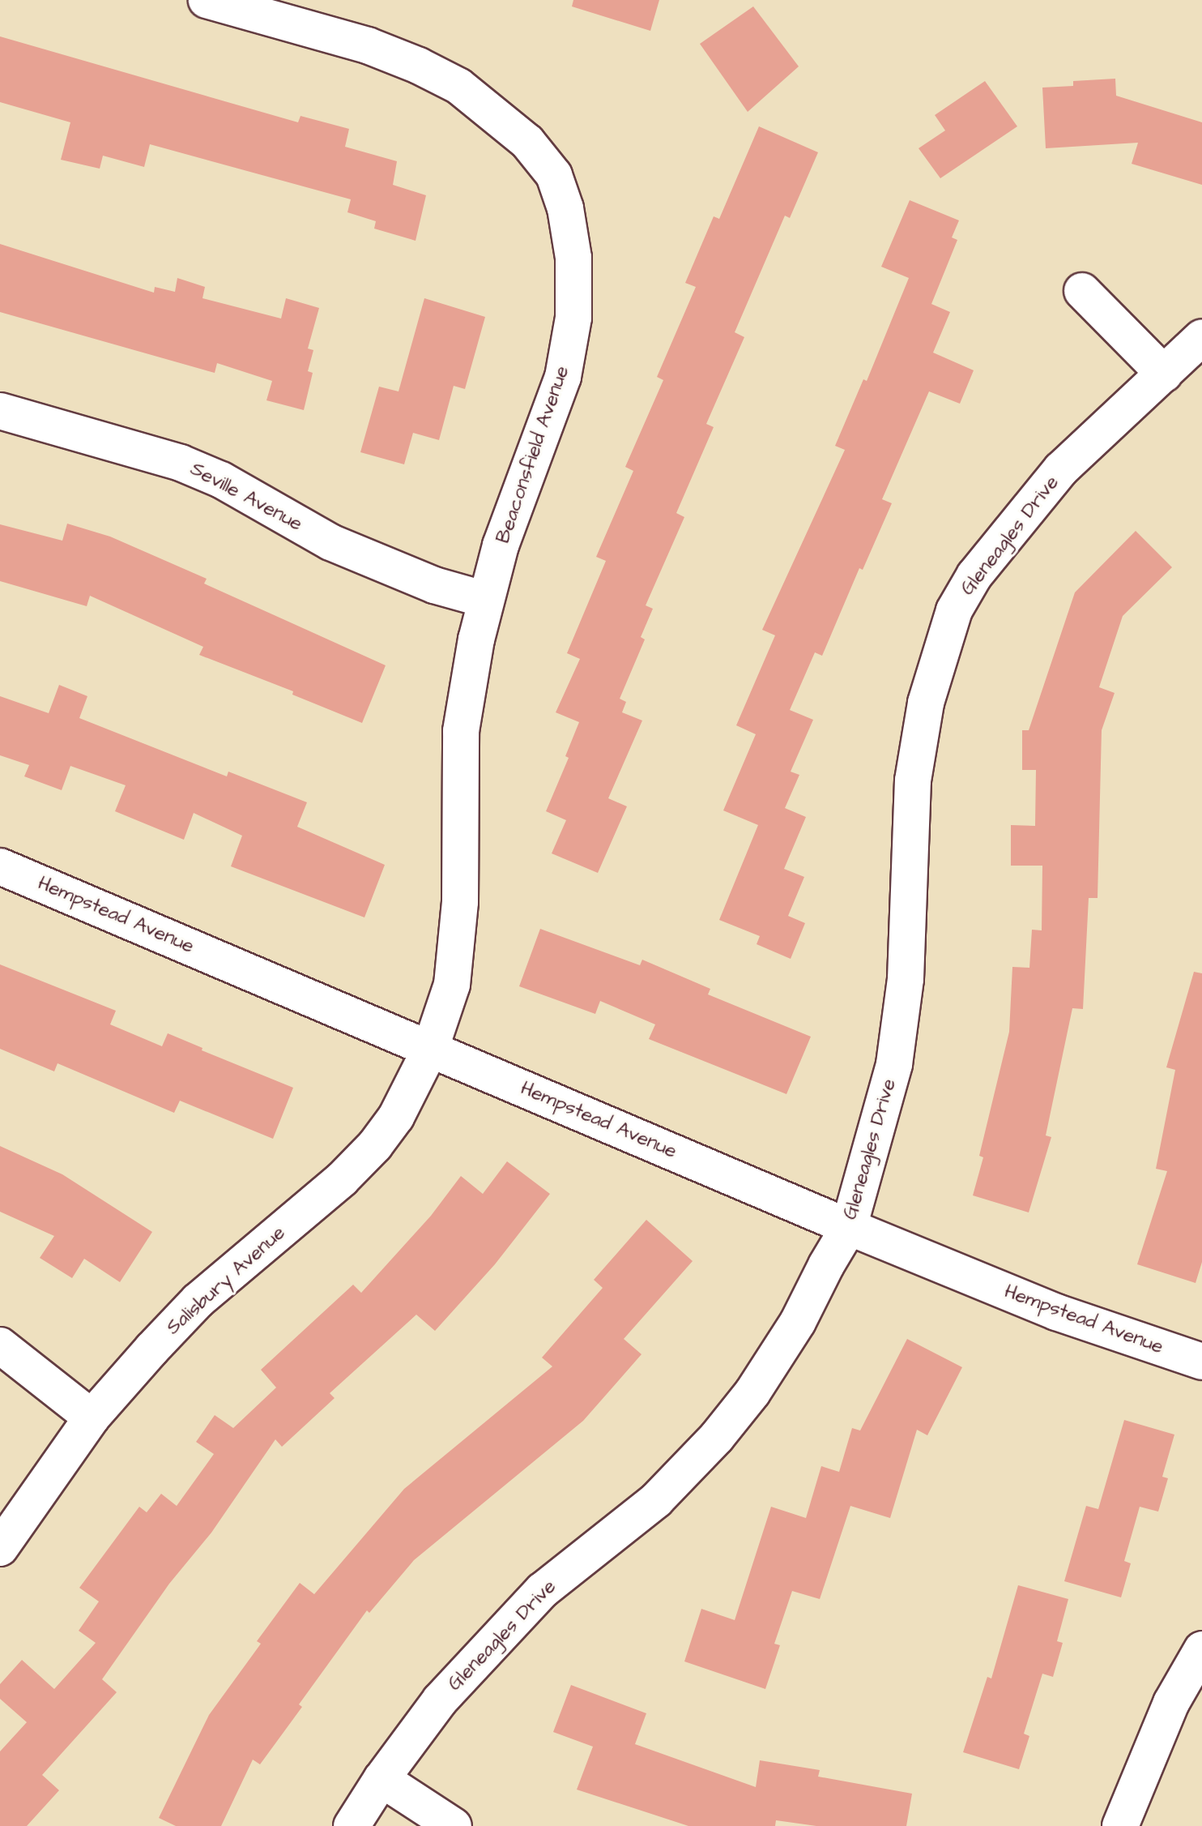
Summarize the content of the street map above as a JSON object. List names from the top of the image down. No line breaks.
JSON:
{"streets":{"street":["Beaconsfield Avenue","Seville Avenue","Gleneagles Drive","Hempstead Avenue","Salisbury Avenue"]},"crossings":[["Beaconsfield Avenue","Seville Avenue"],["Beaconsfield Avenue","Hempstead Avenue"],["Beaconsfield Avenue","Salisbury Avenue"],["Gleneagles Drive","Hempstead Avenue"],["Hempstead Avenue","Salisbury Avenue"]]}
